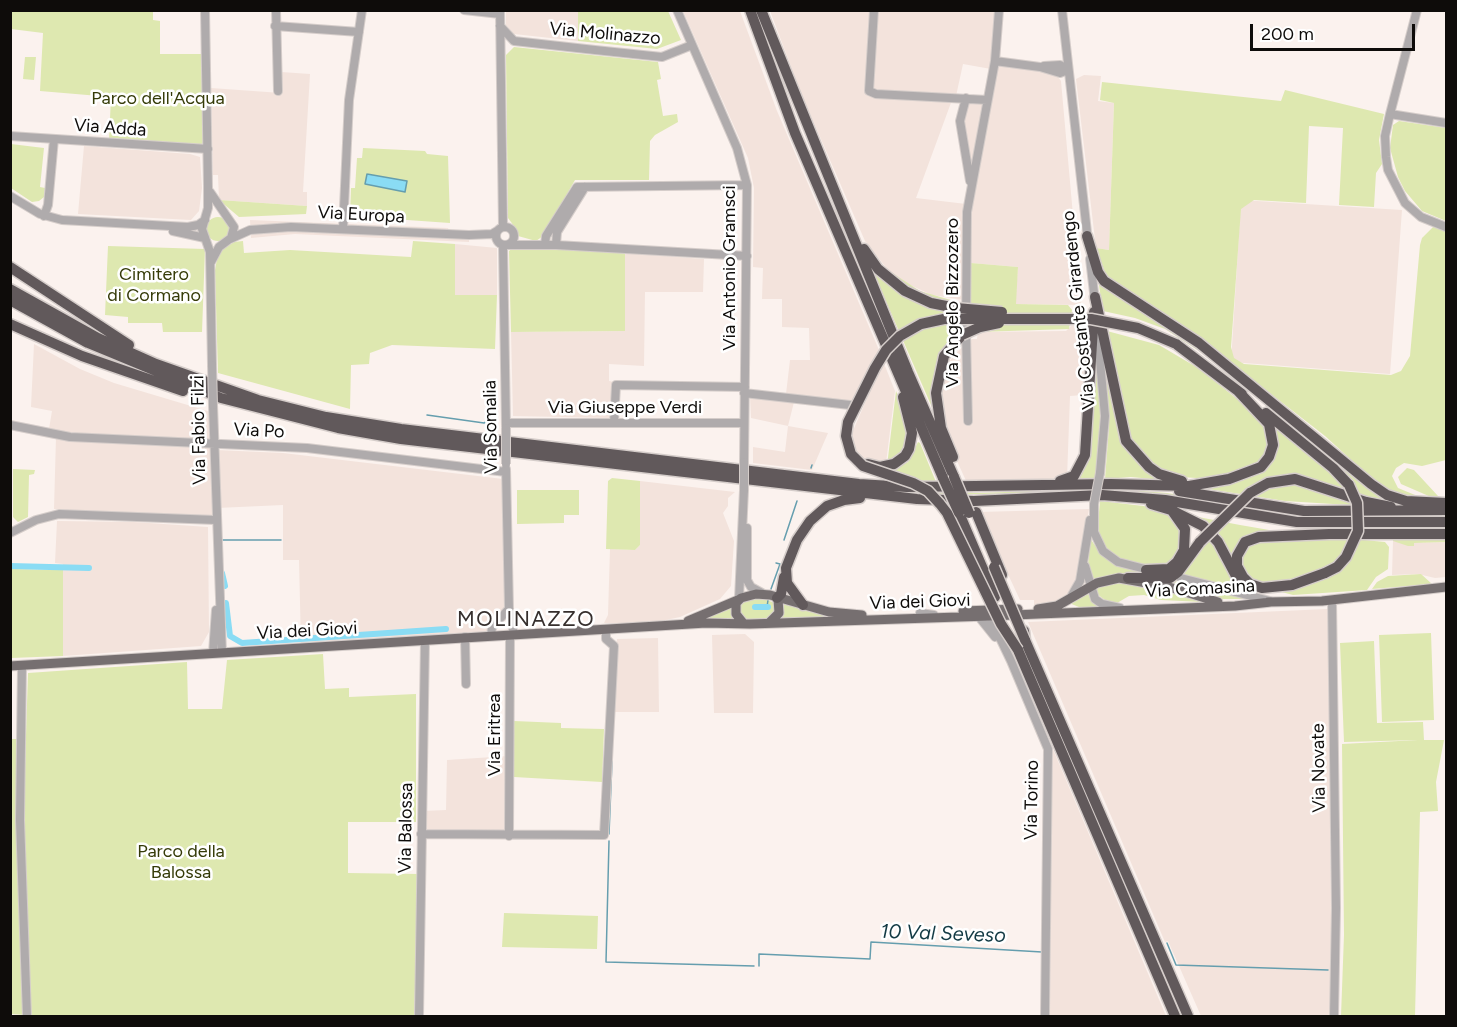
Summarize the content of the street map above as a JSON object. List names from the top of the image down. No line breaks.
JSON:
{"streets":{"main road":["Via Comasina","Via dei Giovi"],"street":["Via Molinazzo","Via Adda","Via Europa","Via Antonio Gramsci","Via Angelo Bizzozero","Via Costante Girardengo","Via Giuseppe Verdi","Via Somalia","Via Fabio Filzi","Via Po","Via Eritrea","Via Novate","Via Torino","Via Balossa"]},"crossings":[["Via Molinazzo","Via Antonio Gramsci"],["Via Europa","Via Antonio Gramsci"],["Via Europa","Via Somalia"],["Via Europa","Via Fabio Filzi"],["Via Antonio Gramsci","Via Giuseppe Verdi"],["Via Antonio Gramsci","Via dei Giovi"],["Via Costante Girardengo","Via Comasina"],["Via Costante Girardengo","Via dei Giovi"],["Via Giuseppe Verdi","Via Somalia"],["Via Somalia","Via Po"],["Via Somalia","Via dei Giovi"],["Via Somalia","Via Eritrea"],["Via Fabio Filzi","Via Po"],["Via Fabio Filzi","Via dei Giovi"],["Via Comasina","Via dei Giovi"],["Via Comasina","Via Novate"],["Via dei Giovi","Via Eritrea"],["Via dei Giovi","Via Torino"],["Via dei Giovi","Via Balossa"]],"districts":["MOLINAZZO"],"water":["10 Val Seveso"],"parks":["Parco dell'Acqua","Cimitero di Cormano","Parco della Balossa"],"scale_bar":"200 m"}
